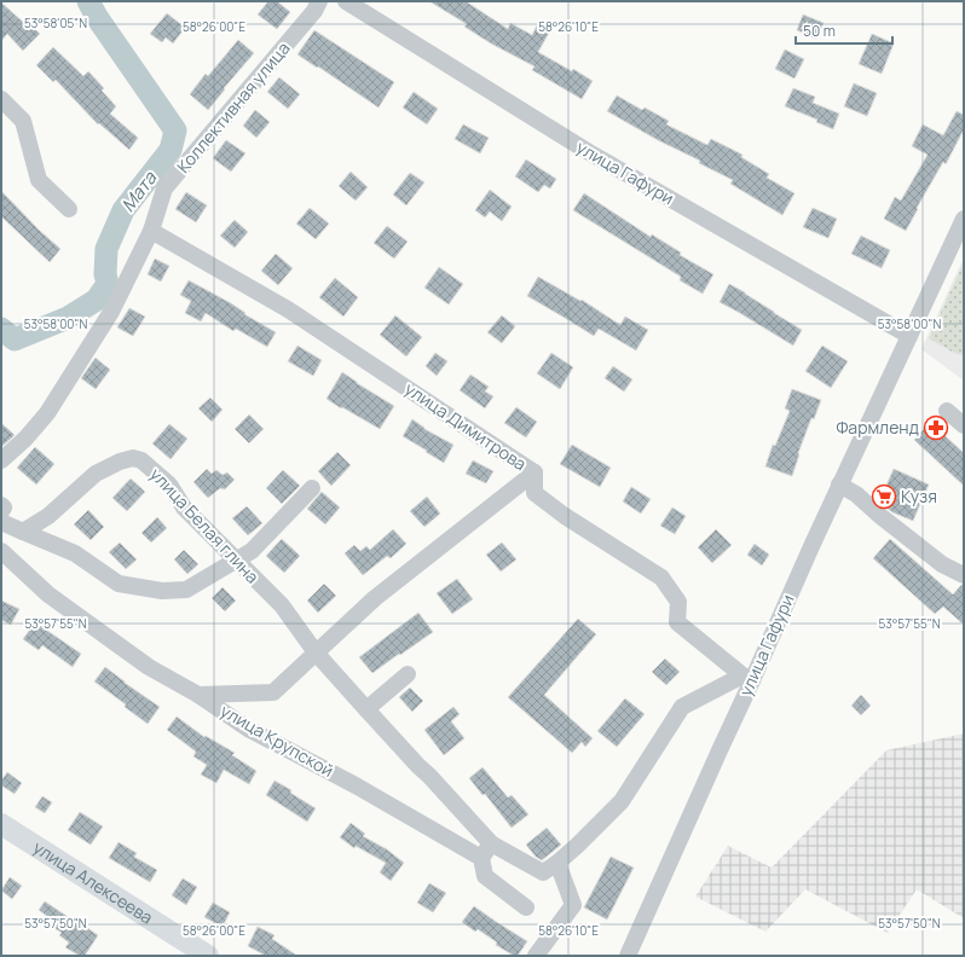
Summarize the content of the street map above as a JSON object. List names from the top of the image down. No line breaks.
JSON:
{"streets":{"main road":["улица Алексеева"],"street":["Коллективная улица","улица Гафури","улица Димитрова","улица Белая глина","улица Крупской"]},"crossings":[["Коллективная улица","улица Димитрова"],["улица Гафури","улица Димитрова"]],"water":["Мата"],"places":{"pharmacy":["Фармленд"],"supermarket":["Кузя"]},"scale_bar":"50 m","coordinates":["53°58'05\"N","58°26'00\"E","58°26'10\"E","53°58'00\"N","53°57'55\"N","53°57'50\"N"]}
